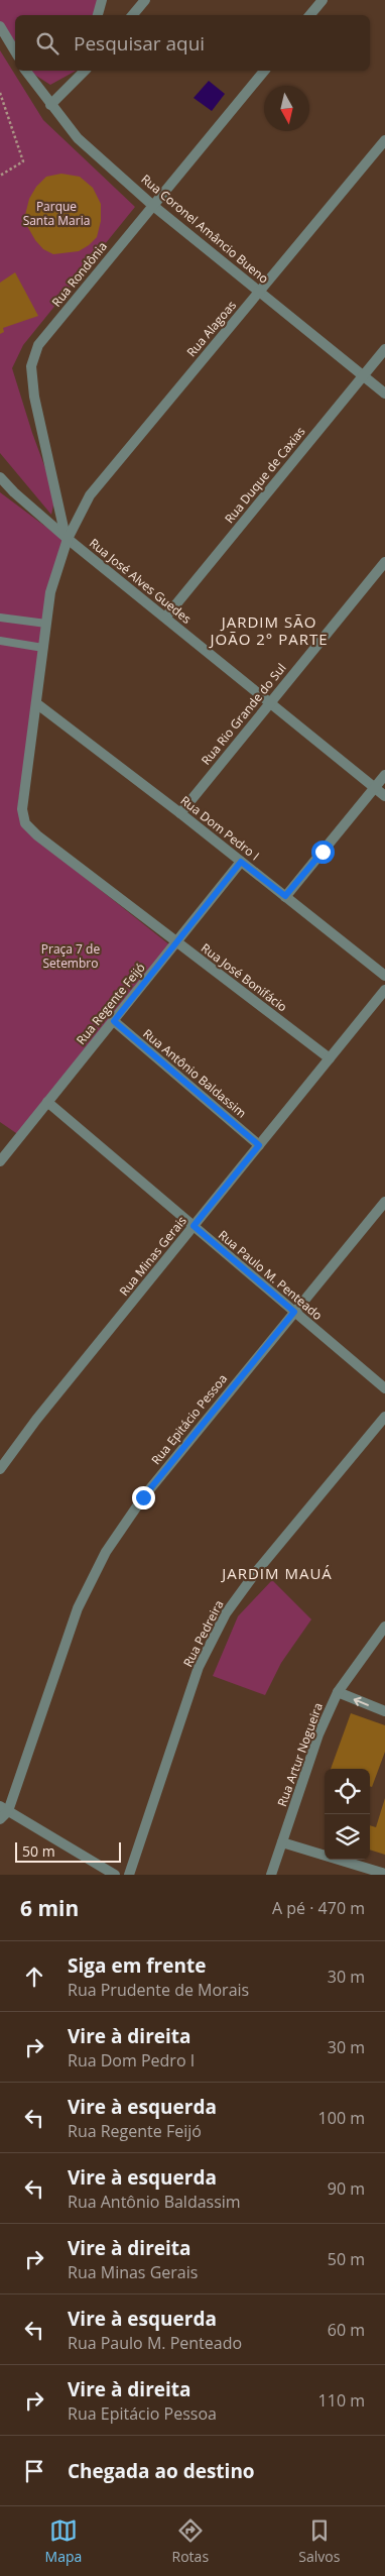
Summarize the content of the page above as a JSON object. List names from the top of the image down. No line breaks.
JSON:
{"streets":{"street":["Rua Coronel Amâncio Bueno","Rua Rondônia","Rua Alagoas","Rua Duque de Caxias","Rua José Alves Guedes","Rua Rio Grande do Sul","Rua Dom Pedro I","Rua José Bonifácio","Rua Regente Feijó","Rua Antônio Baldassim","Rua Minas Gerais","Rua Paulo M. Penteado","Rua Epitácio Pessoa","Rua Pedreira","Rua Artur Nogueira"]},"crossings":[["Rua Coronel Amâncio Bueno","Rua Rondônia"],["Rua Coronel Amâncio Bueno","Rua Alagoas"],["Rua Coronel Amâncio Bueno","Rua Duque de Caxias"],["Rua Rondônia","Rua Alagoas"],["Rua Rondônia","Rua José Alves Guedes"],["Rua Alagoas","Rua José Alves Guedes"],["Rua Alagoas","Rua Dom Pedro I"],["Rua Alagoas","Rua José Bonifácio"],["Rua Duque de Caxias","Rua José Alves Guedes"],["Rua José Alves Guedes","Rua Rio Grande do Sul"],["Rua Rio Grande do Sul","Rua Dom Pedro I"],["Rua Dom Pedro I","Rua Regente Feijó"],["Rua José Bonifácio","Rua Regente Feijó"],["Rua José Bonifácio","Rua Minas Gerais"],["Rua Regente Feijó","Rua Antônio Baldassim"],["Rua Regente Feijó","Rua Paulo M. Penteado"],["Rua Antônio Baldassim","Rua Minas Gerais"],["Rua Minas Gerais","Rua Paulo M. Penteado"],["Rua Paulo M. Penteado","Rua Epitácio Pessoa"]],"districts":["JARDIM SÃO JOÃO 2° PARTE","JARDIM MAUÁ"],"parks":["Parque Santa Maria","Praça 7 de Setembro"],"scale_bar":"50 m","north":"bottom","page":{"search":"Pesquisar aqui","scale":"50 m","heading":["6 min","A pé · 470 m"],"list":[["Siga em frente","Rua Prudente de Morais","30 m"],["Vire à direita","Rua Dom Pedro I","30 m"],["Vire à esquerda","Rua Regente Feijó","100 m"],["Vire à esquerda","Rua Antônio Baldassim","90 m"],["Vire à direita","Rua Minas Gerais","50 m"],["Vire à esquerda","Rua Paulo M. Penteado","60 m"],["Vire à direita","Rua Epitácio Pessoa","110 m"],"Chegada ao destino"],"nav":["Mapa","Rotas","Salvos"]}}
